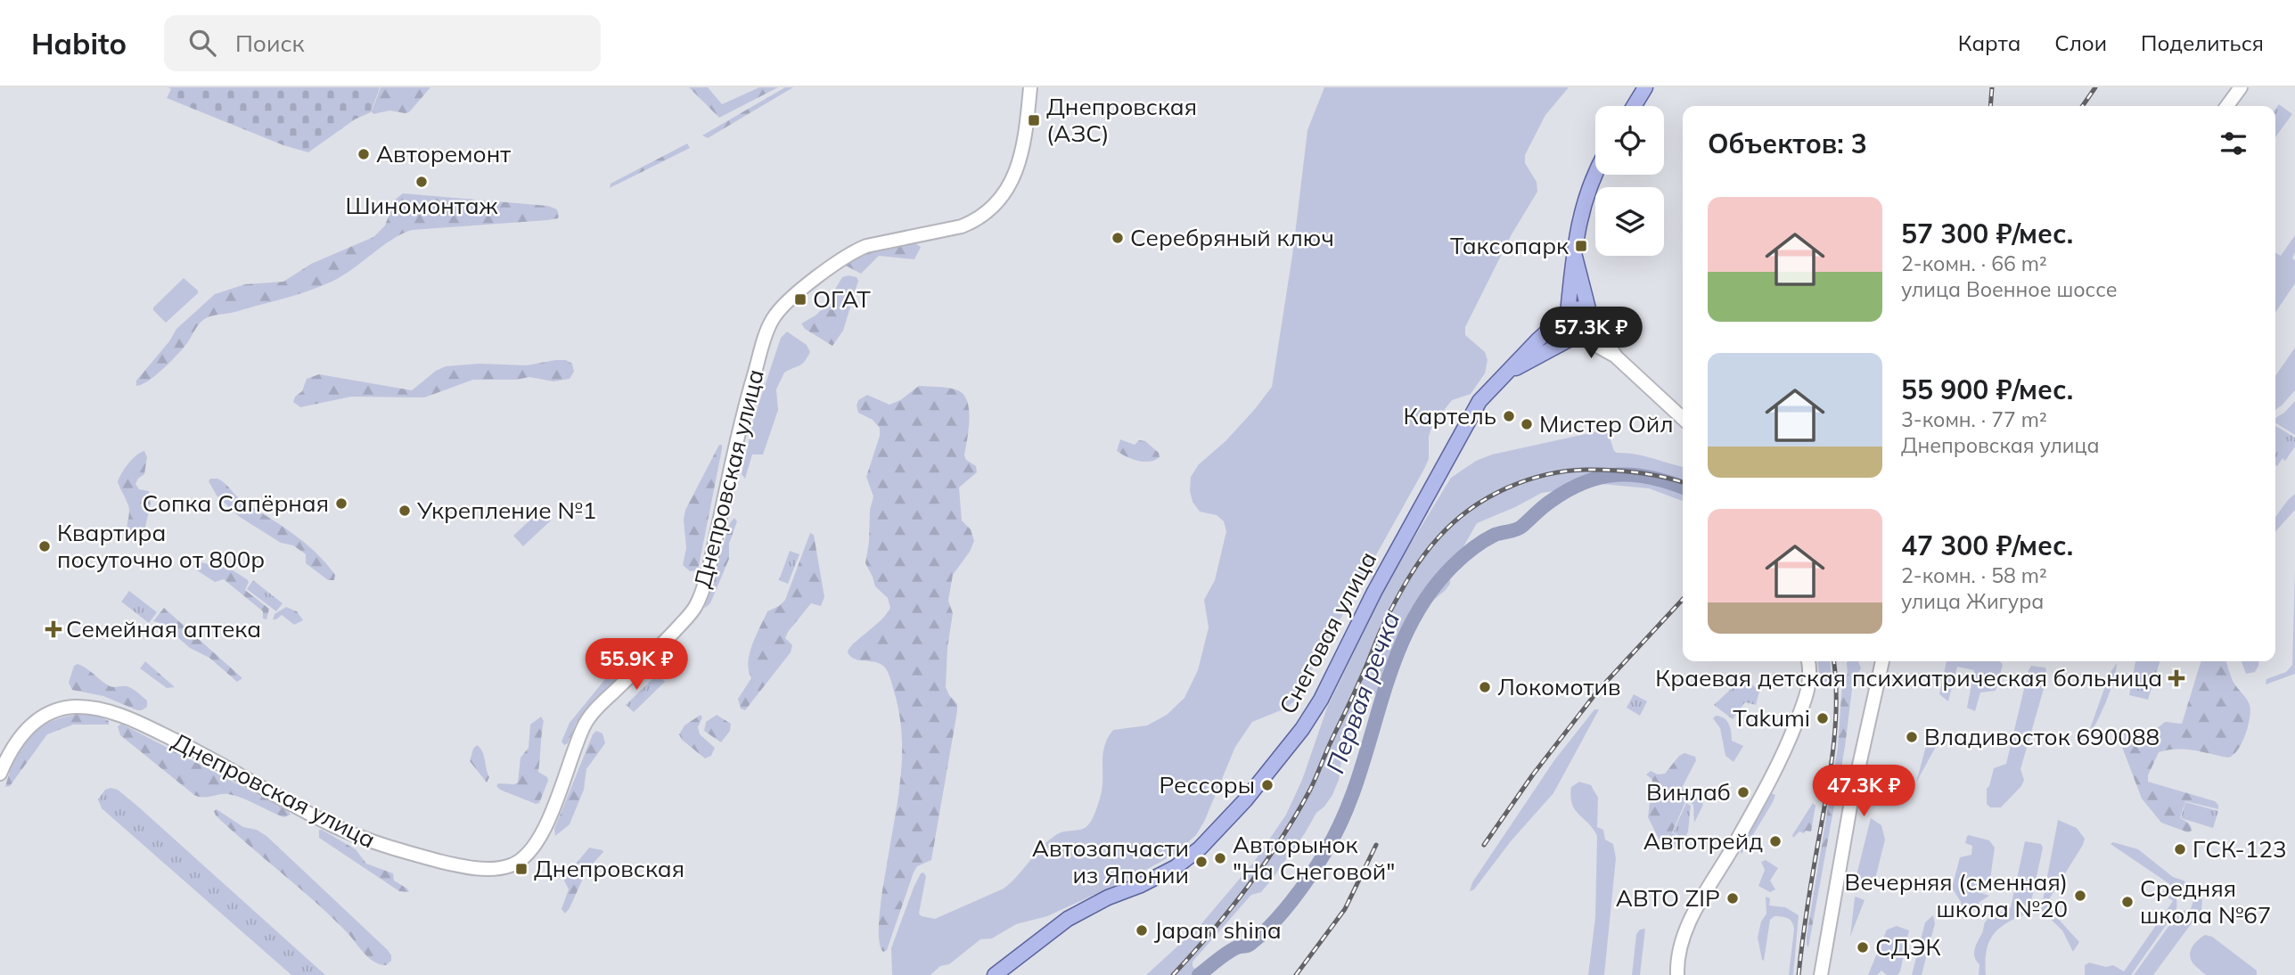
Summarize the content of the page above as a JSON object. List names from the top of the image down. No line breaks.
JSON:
{"streets":{"main road":["Днепровская улица","Снеговая улица"]},"water":["Первая речка"],"places":{"transit":["Днепровская (АЗС)","Таксопарк","ОГАТ","Днепровская"],"other":["Авторемонт","Шиномонтаж","Серебряный ключ","Картель","Мистер Ойл","Сопка Сапёрная","Укрепление №1","Квартира посуточно от 800р","Локомотив","Takumi","Владивосток 690088","Рессоры","Винлаб","Автотрейд","ГСК-123","Авторынок \"На Снеговой\"","Автозапчасти из Японии","Вечерняя (сменная) школа №20","АВТО ZIP","Средняя школа №67","Japan shina","СДЭК"],"health":["Семейная аптека","Краевая детская психиатрическая больница"]},"page":{"header":"Habito","search":"Поиск","nav":["Карта","Слои","Поделиться"],"heading":"Объектов: 3","list":[{"name":"57 300 ₽/мес.","note":"2-комн. · 66 m² · улица Военное шоссе"},{"name":"55 900 ₽/мес.","note":"3-комн. · 77 m² · Днепровская улица"},{"name":"47 300 ₽/мес.","note":"2-комн. · 58 m² · улица Жигура"}],"price":["57.3K ₽","55.9K ₽","47.3K ₽"]}}
